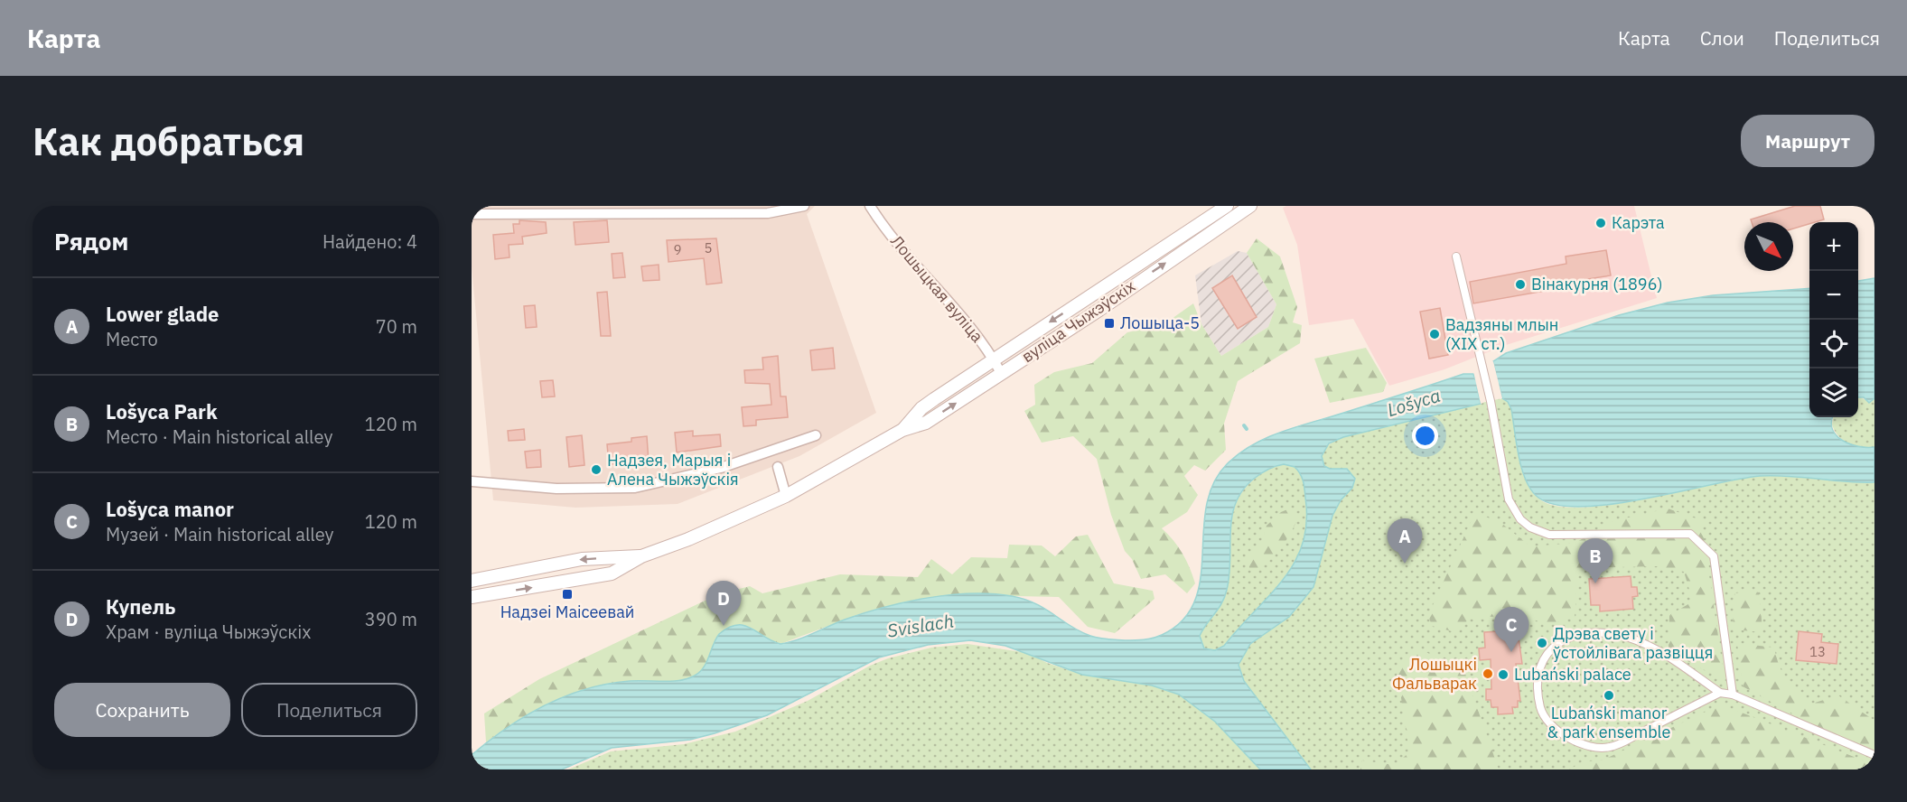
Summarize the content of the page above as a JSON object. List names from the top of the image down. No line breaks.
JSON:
{"streets":{"street":["Лошыцкая вуліца","вуліца Чыжэўскіх"]},"crossings":[["Лошыцкая вуліца","вуліца Чыжэўскіх"]],"water":["Lošyca","Svislach"],"places":{"other":["Карэта","Вінакурня (1896)","Вадзяны млын (XIX ст.)","Надзея, Марыя і Алена Чыжэўскія","Дрэва свету і ўстойлівага развіцця","Лошыцкі Фальварак","Lubański palace","Lubański manor & park ensemble"],"transit":["Лошыца-5","Надзеі Маісеевай"]},"house_numbers":["5","9","13"],"north":"bottom right","page":{"header":"Карта","nav":["Карта","Слои","Поделиться"],"buttons":["Маршрут",["Сохранить","Поделиться"]],"title":"Как добраться","heading":["Рядом","Найдено: 4"],"map_buttons":["+","−"],"list":[{"mark":"A","name":"Lower glade","note":"Место","value":"70 m"},{"mark":"B","name":"Lošyca Park","note":"Место · Main historical alley","value":"120 m"},{"mark":"C","name":"Lošyca manor","note":"Музей · Main historical alley","value":"120 m"},{"mark":"D","name":"Купель","note":"Храм · вуліца Чыжэўскіх","value":"390 m"}],"pins":["A","B","D","C"]}}
